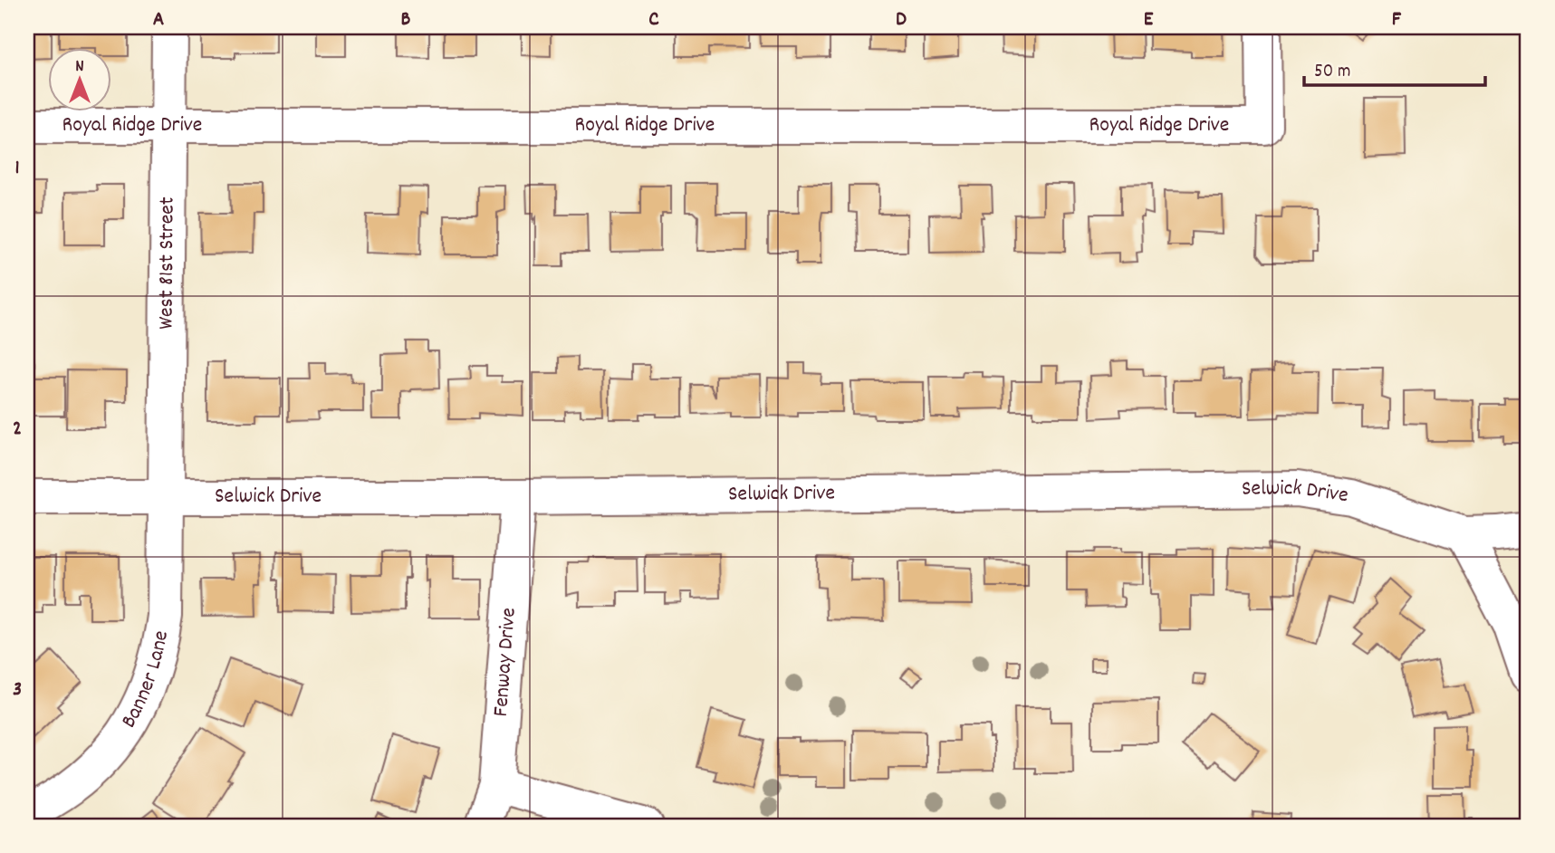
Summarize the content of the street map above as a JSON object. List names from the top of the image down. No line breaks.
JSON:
{"streets":{"street":["Royal Ridge Drive","West 81st Street","Selwick Drive","Fenway Drive","Banner Lane"]},"crossings":[["Royal Ridge Drive","West 81st Street"],["West 81st Street","Selwick Drive"],["West 81st Street","Banner Lane"],["Selwick Drive","Fenway Drive"],["Selwick Drive","Banner Lane"]],"scale_bar":"50 m","north":"top","grid":{"columns":["A","B","C","D","E","F"],"rows":["1","2","3"]}}
